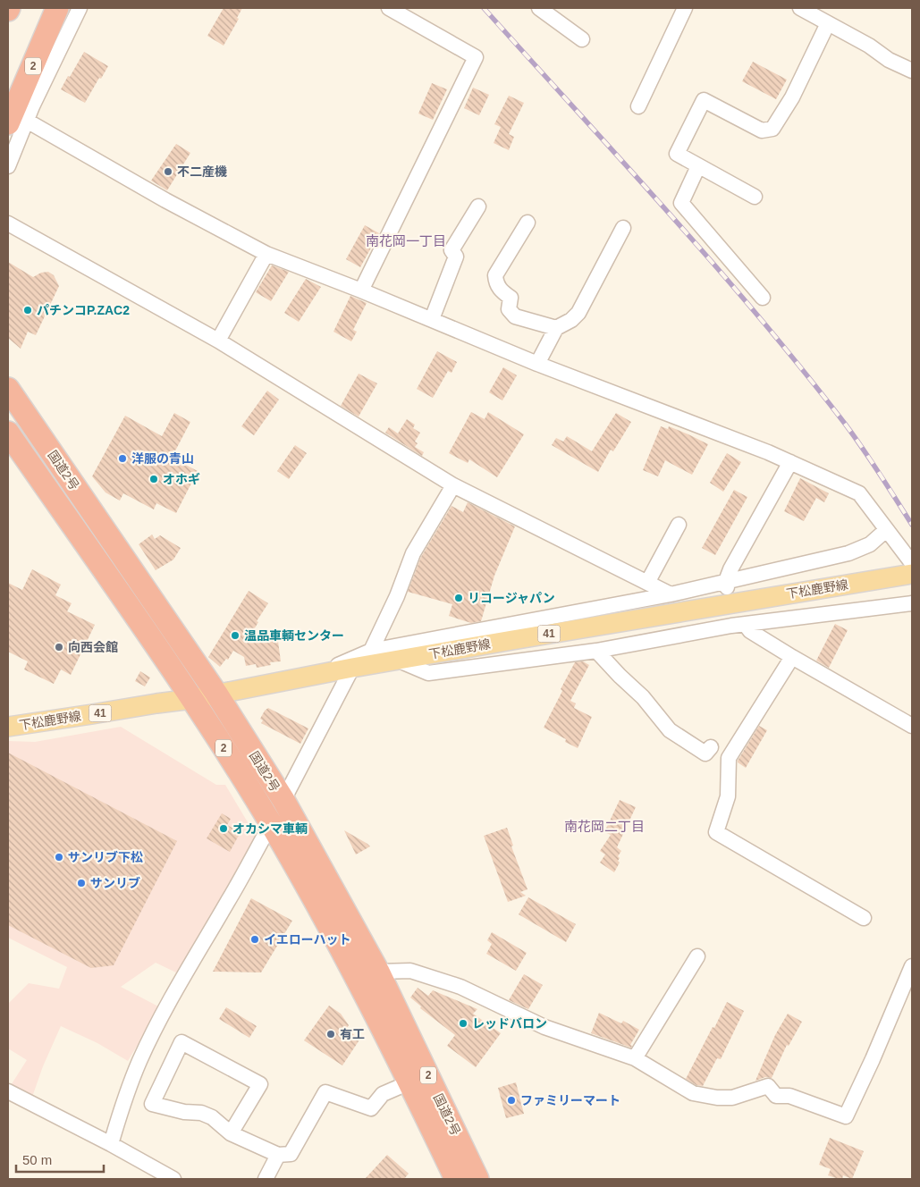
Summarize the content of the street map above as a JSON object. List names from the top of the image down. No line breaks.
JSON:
{"streets":{"highway":["2","国道2号"],"main road":["下松鹿野線","41"]},"crossings":[["国道2号","下松鹿野線"]],"districts":["南花岡一丁目","南花岡二丁目"],"places":["不二産機","パチンコP.ZAC2","洋服の青山","オホギ","リコージャパン","温品車輌センター","向西会館","オカシマ車輌","サンリブ下松","サンリブ","イエローハット","レッドバロン","有工","ファミリーマート"],"scale_bar":"50 m"}
